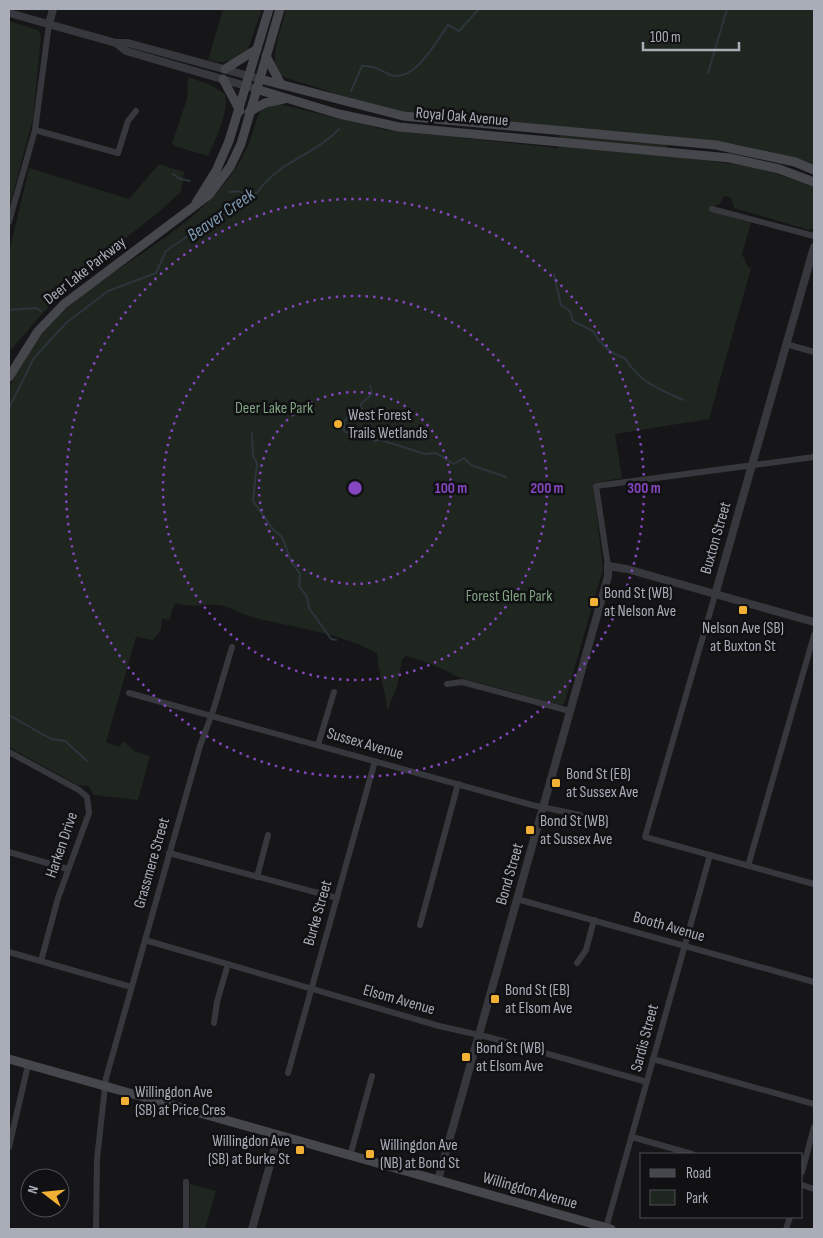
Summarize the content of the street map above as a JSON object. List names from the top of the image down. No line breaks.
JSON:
{"streets":{"main road":["Royal Oak Avenue","Deer Lake Parkway","Willingdon Avenue"],"street":["Buxton Street","Sussex Avenue","Harken Drive","Grassmere Street","Bond Street","Burke Street","Booth Avenue","Elsom Avenue","Sardis Street"]},"crossings":[["Royal Oak Avenue","Deer Lake Parkway"],["Buxton Street","Bond Street"],["Buxton Street","Sardis Street"],["Sussex Avenue","Grassmere Street"],["Sussex Avenue","Bond Street"],["Sussex Avenue","Burke Street"],["Grassmere Street","Elsom Avenue"],["Grassmere Street","Willingdon Avenue"],["Bond Street","Booth Avenue"],["Bond Street","Elsom Avenue"],["Bond Street","Willingdon Avenue"],["Burke Street","Elsom Avenue"],["Booth Avenue","Sardis Street"],["Elsom Avenue","Sardis Street"],["Sardis Street","Willingdon Avenue"]],"water":["Beaver Creek"],"parks":["Deer Lake Park","Forest Glen Park"],"places":{"other":["West Forest Trails Wetlands"],"transit":["Bond St (WB) at Nelson Ave","Nelson Ave (SB) at Buxton St","Bond St (EB) at Sussex Ave","Bond St (WB) at Sussex Ave","Bond St (EB) at Elsom Ave","Bond St (WB) at Elsom Ave","Willingdon Ave (SB) at Price Cres","Willingdon Ave (SB) at Burke St","Willingdon Ave (NB) at Bond St"]},"legend":["Road","Park"],"scale_bar":"100 m","north":"left","rings":["100 m","200 m","300 m"]}
